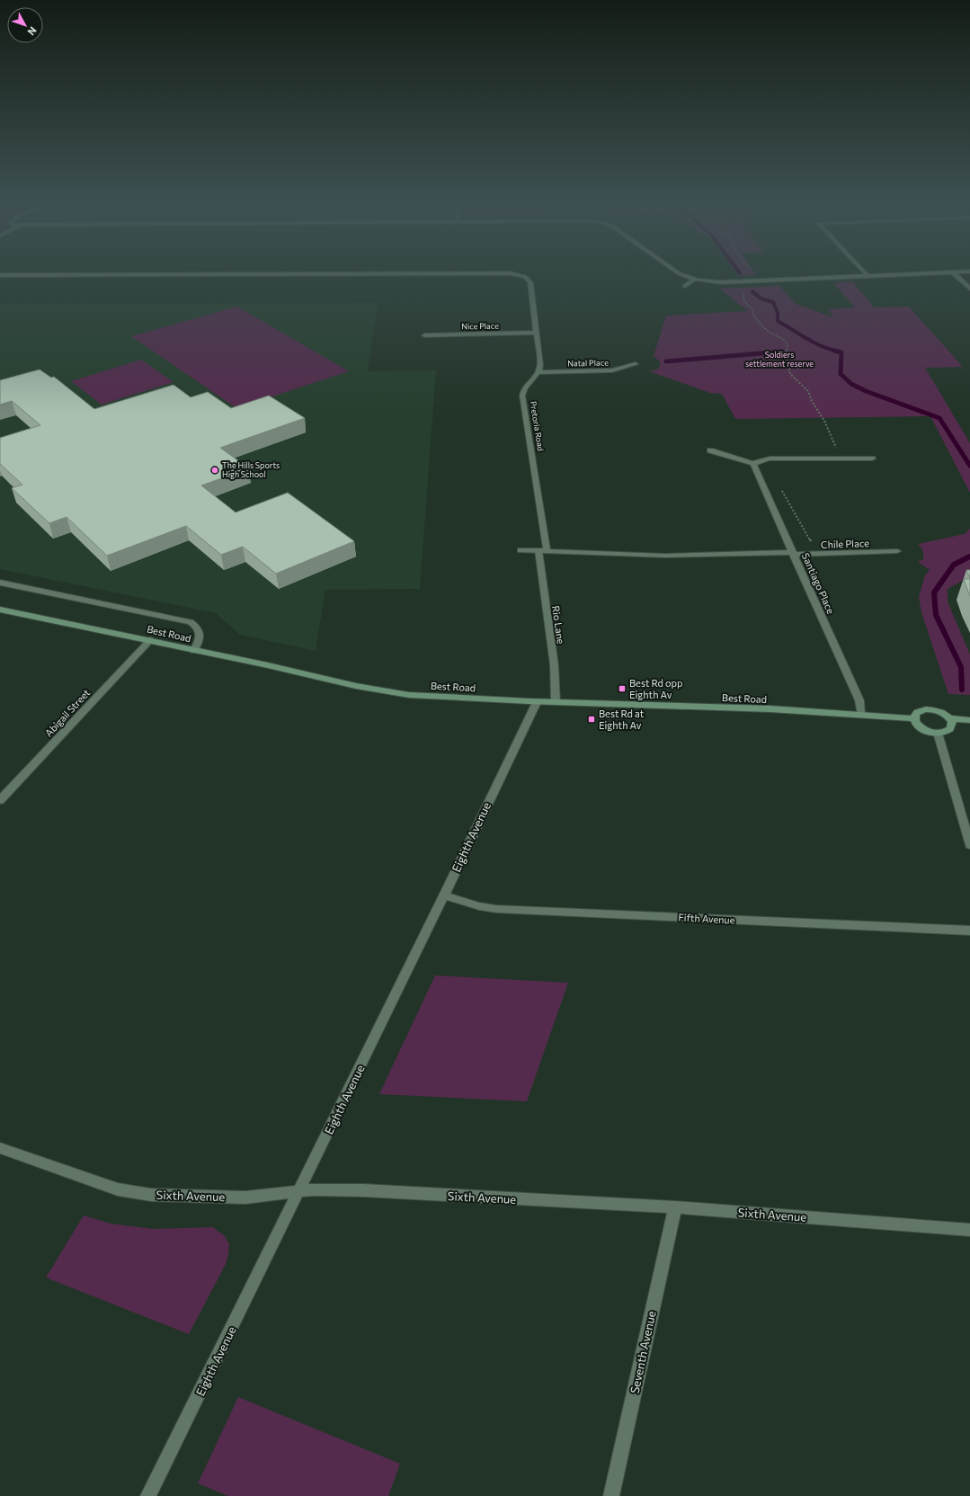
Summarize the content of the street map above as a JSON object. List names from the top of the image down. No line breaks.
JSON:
{"streets":{"main road":["Best Road"],"street":["Nice Place","Natal Place","Pretoria Road","Chile Place","Santiago Place","Rio Lane","Abigail Street","Eighth Avenue","Fifth Avenue","Sixth Avenue","Seventh Avenue"]},"crossings":[["Natal Place","Pretoria Road"],["Pretoria Road","Rio Lane"],["Chile Place","Santiago Place"],["Santiago Place","Best Road"],["Rio Lane","Best Road"],["Best Road","Abigail Street"],["Best Road","Eighth Avenue"],["Eighth Avenue","Fifth Avenue"],["Eighth Avenue","Sixth Avenue"],["Sixth Avenue","Seventh Avenue"]],"parks":["Soldiers settlement reserve"],"places":{"other":["The Hills Sports High School"],"transit":["Best Rd opp Eighth Av","Best Rd at Eighth Av"]},"north":"bottom right"}
